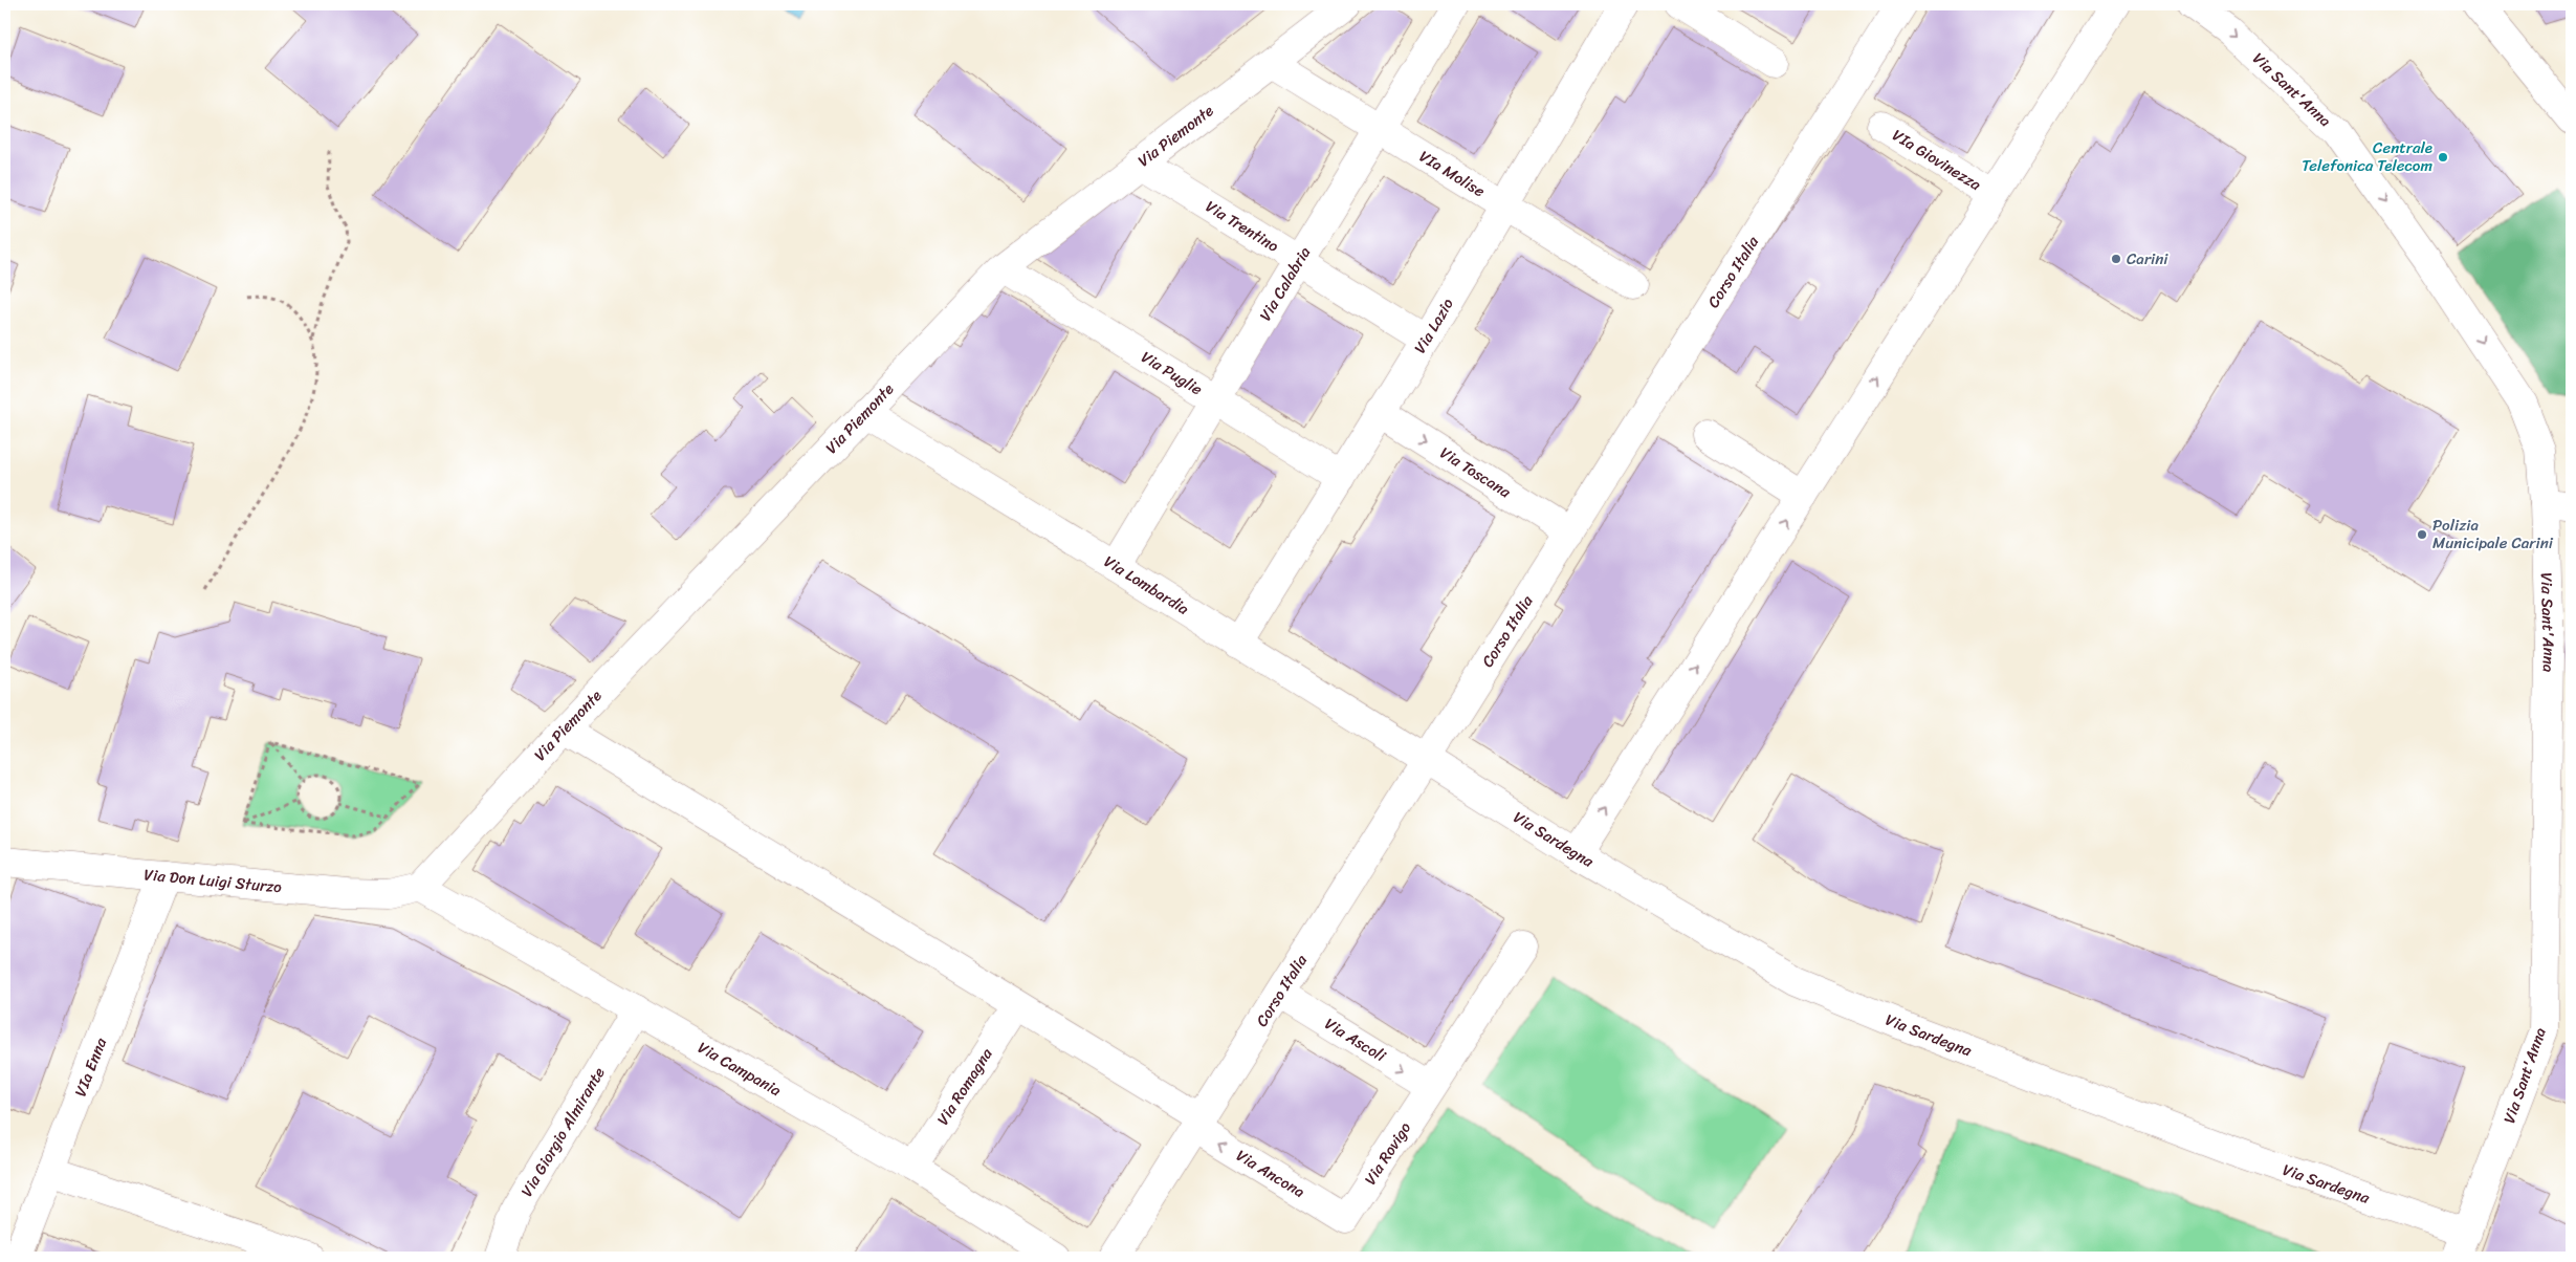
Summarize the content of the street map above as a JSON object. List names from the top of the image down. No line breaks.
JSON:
{"streets":{"street":["Via Sant'Anna","Via Piemonte","VIa Giovinezza","VIa Molise","Via Trentino","Corso Italia","Via Calabria","Via Lazio","Via Puglie","Via Toscana","Via Lombardia","Via Sardegna","Via Don Luigi Sturzo","Via Ascoli","VIa Enna","Via Campania","Via Romagna","Via Giorgio Almirante","Via Rovigo","Via Ancona"]},"crossings":[["Via Sant'Anna","Via Sardegna"],["Via Piemonte","VIa Molise"],["Via Piemonte","Via Trentino"],["Via Piemonte","Via Puglie"],["Via Piemonte","Via Lombardia"],["Via Piemonte","Via Don Luigi Sturzo"],["Via Piemonte","Via Campania"],["Via Piemonte","Via Ancona"],["VIa Molise","Via Calabria"],["VIa Molise","Via Lazio"],["Via Trentino","Via Calabria"],["Via Trentino","Via Lazio"],["Corso Italia","Via Toscana"],["Corso Italia","Via Lombardia"],["Corso Italia","Via Sardegna"],["Corso Italia","Via Ascoli"],["Corso Italia","Via Ancona"],["Via Calabria","Via Puglie"],["Via Calabria","Via Lombardia"],["Via Lazio","Via Puglie"],["Via Lazio","Via Toscana"],["Via Lazio","Via Lombardia"],["Via Lombardia","Via Sardegna"],["Via Don Luigi Sturzo","VIa Enna"],["Via Don Luigi Sturzo","Via Campania"],["Via Ascoli","Via Rovigo"],["Via Campania","Via Romagna"],["Via Campania","Via Giorgio Almirante"],["Via Romagna","Via Ancona"],["Via Rovigo","Via Ancona"]],"one_way":["Via Sant'Anna","Via Toscana","Via Ascoli"],"places":["Centrale Telefonica Telecom","Carini","Polizia Municipale Carini"]}
